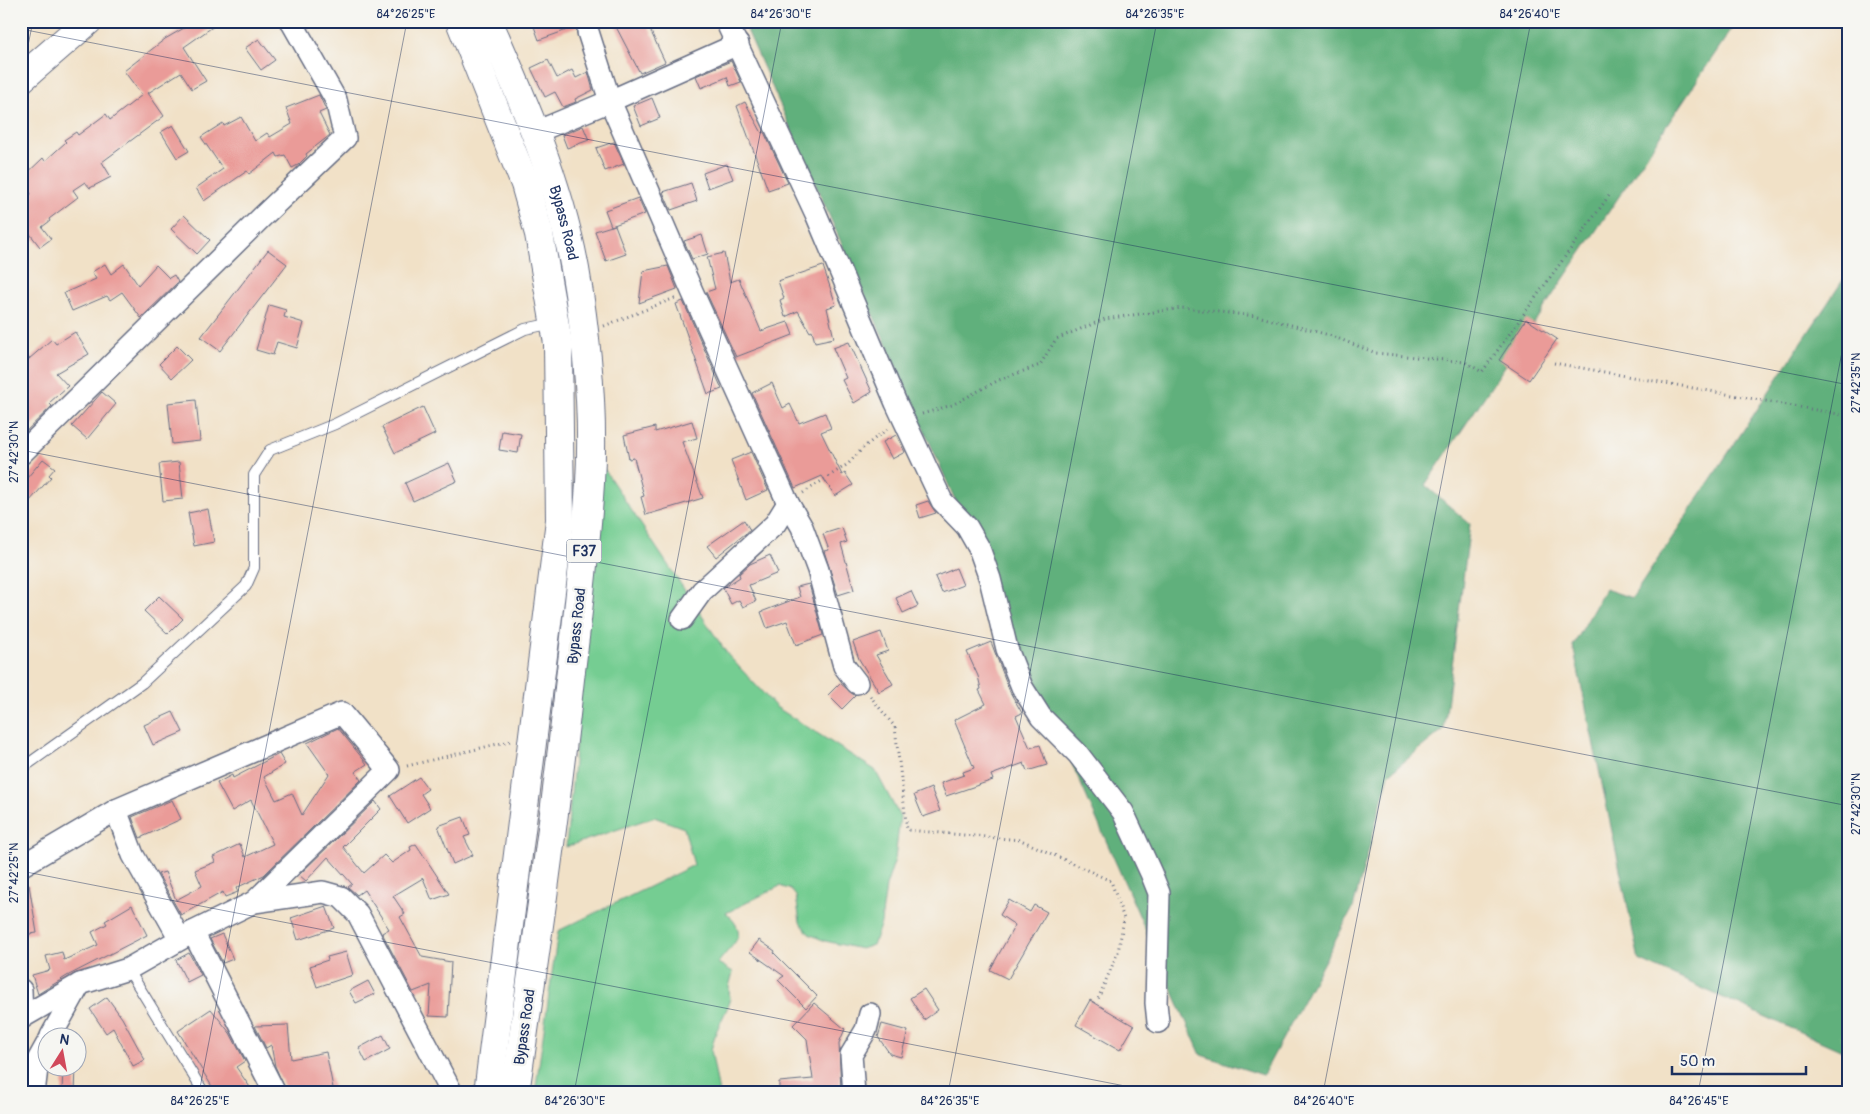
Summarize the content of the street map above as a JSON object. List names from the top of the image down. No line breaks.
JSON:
{"streets":{"main road":["Bypass Road","F37"]},"scale_bar":"50 m","north":"top","coordinates":["84°26'25\"E","84°26'30\"E","84°26'35\"E","84°26'40\"E","27°42'35\"N","27°42'30\"N","27°42'25\"N","84°26'45\"E"]}
